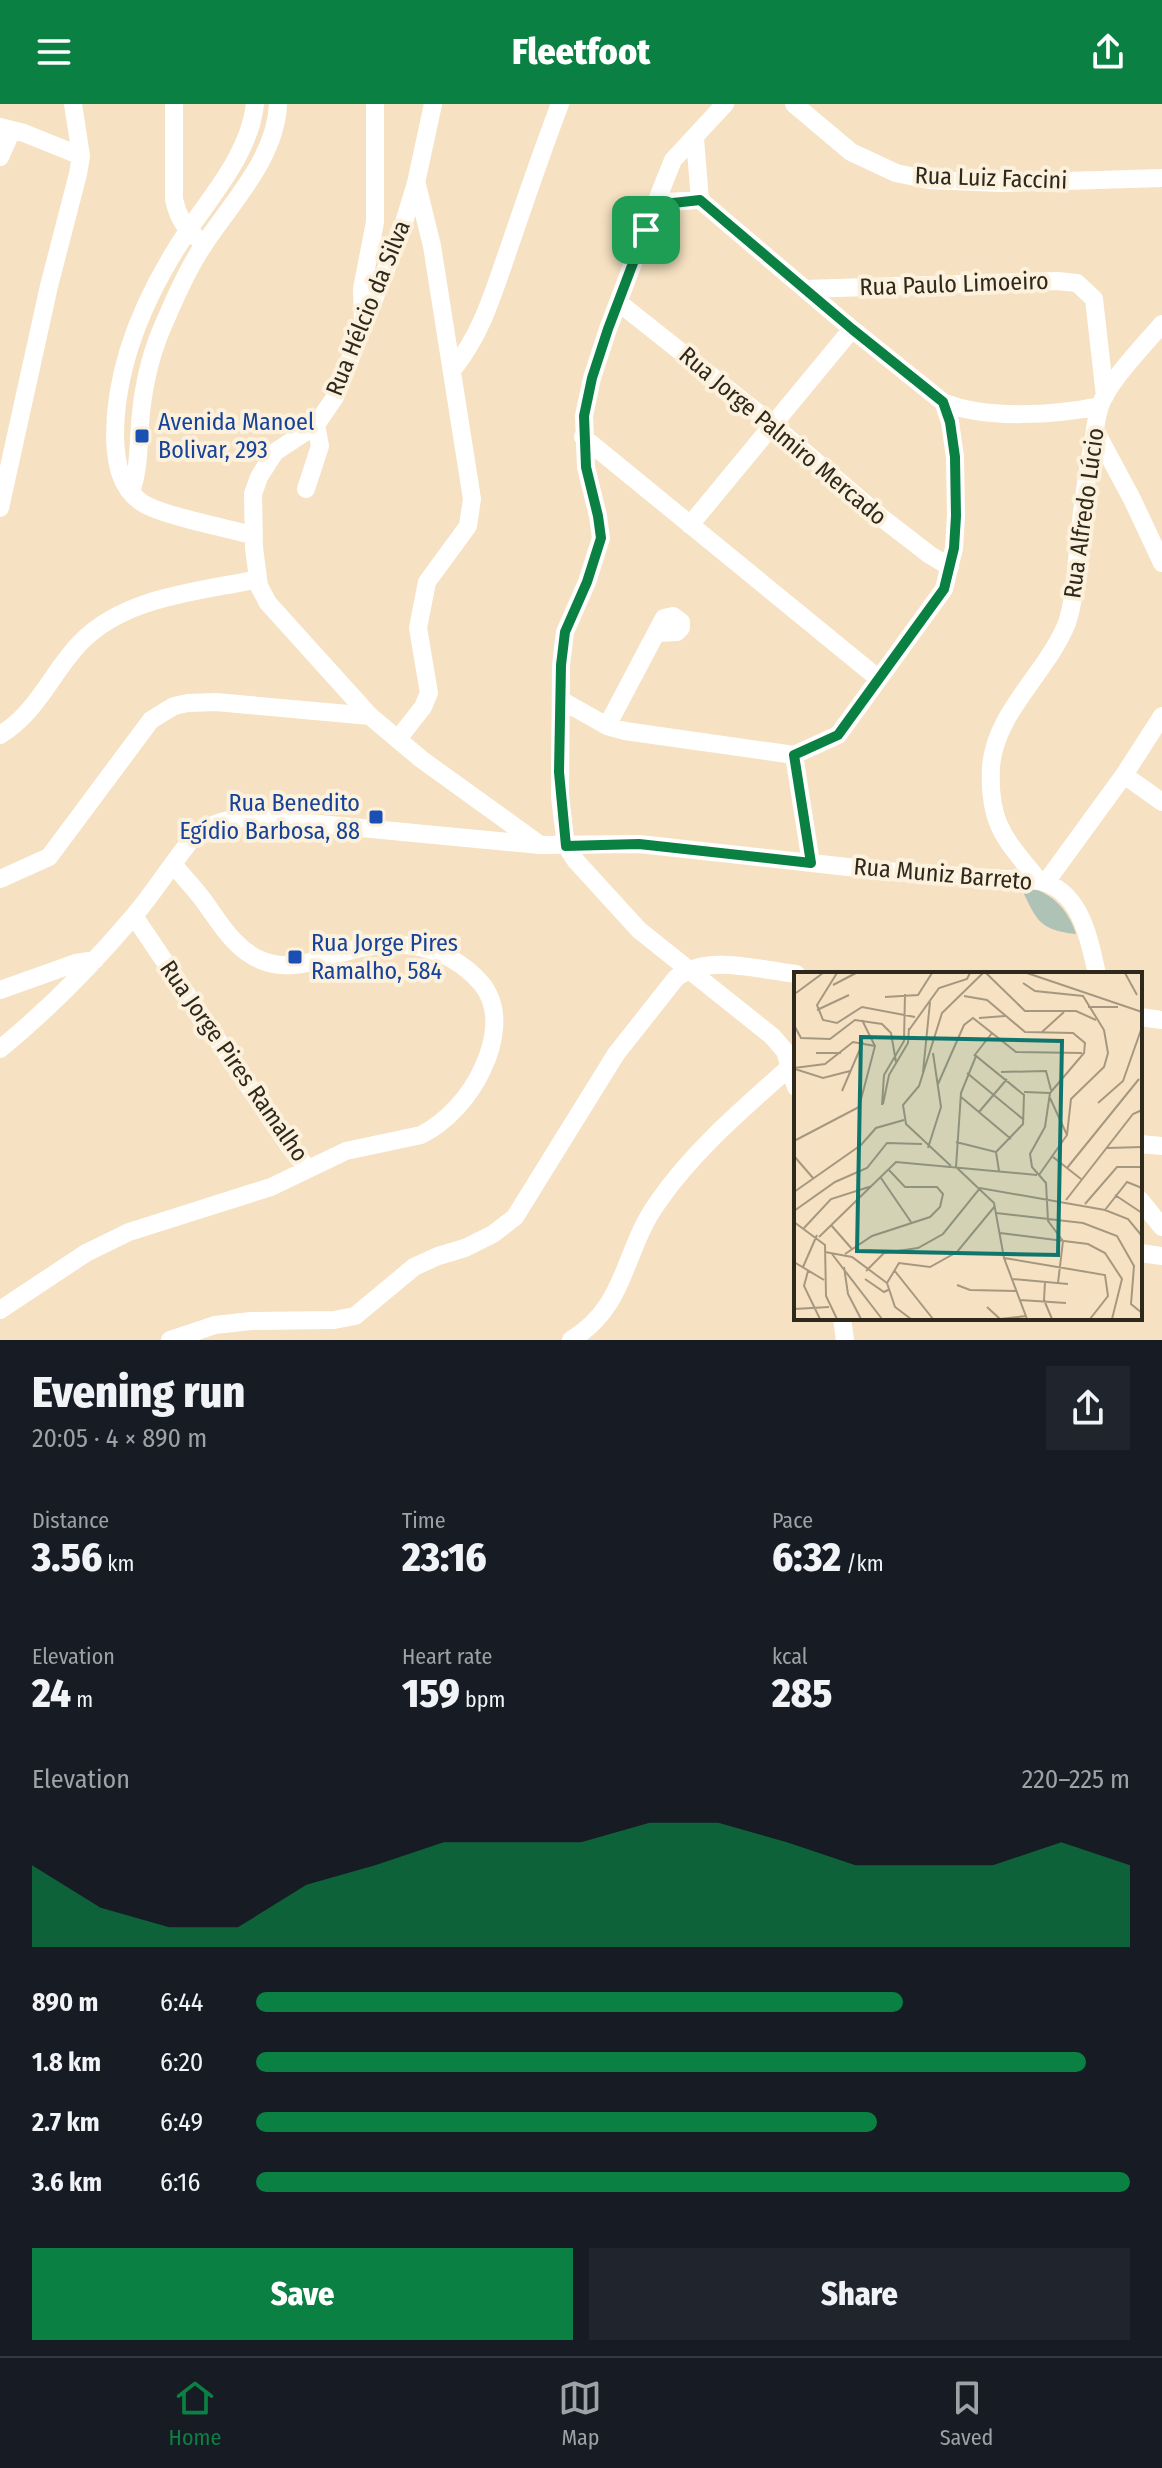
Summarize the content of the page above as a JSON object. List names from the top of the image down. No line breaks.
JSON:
{"streets":{"street":["Rua Luiz Faccini","Rua Paulo Limoeiro","Rua Hélcio da Silva","Rua Jorge Palmiro Mercado","Rua Alfredo Lúcio","Rua Muniz Barreto","Rua Jorge Pires Ramalho"]},"crossings":[["Rua Paulo Limoeiro","Rua Alfredo Lúcio"],["Rua Alfredo Lúcio","Rua Muniz Barreto"],["Rua Muniz Barreto","Rua Jorge Pires Ramalho"]],"places":{"transit":["Avenida Manoel Bolivar, 293","Rua Benedito Egídio Barbosa, 88","Rua Jorge Pires Ramalho, 584"]},"page":{"header":"Fleetfoot","heading":["Evening run","20:05 · 4 × 890 m"],"stats":[["Distance","3.56 km"],["Time","23:16"],["Pace","6:32 /km"],["Elevation","24 m"],["Heart rate","159 bpm"],["kcal","285"]],"chart":["Elevation","220–225 m"],"list":[{"name":"890 m","note":"6:44"},{"name":"1.8 km","note":"6:20"},{"name":"2.7 km","note":"6:49"},{"name":"3.6 km","note":"6:16"}],"buttons":["Save","Share"],"tabs":["Home","Map","Saved"]}}
